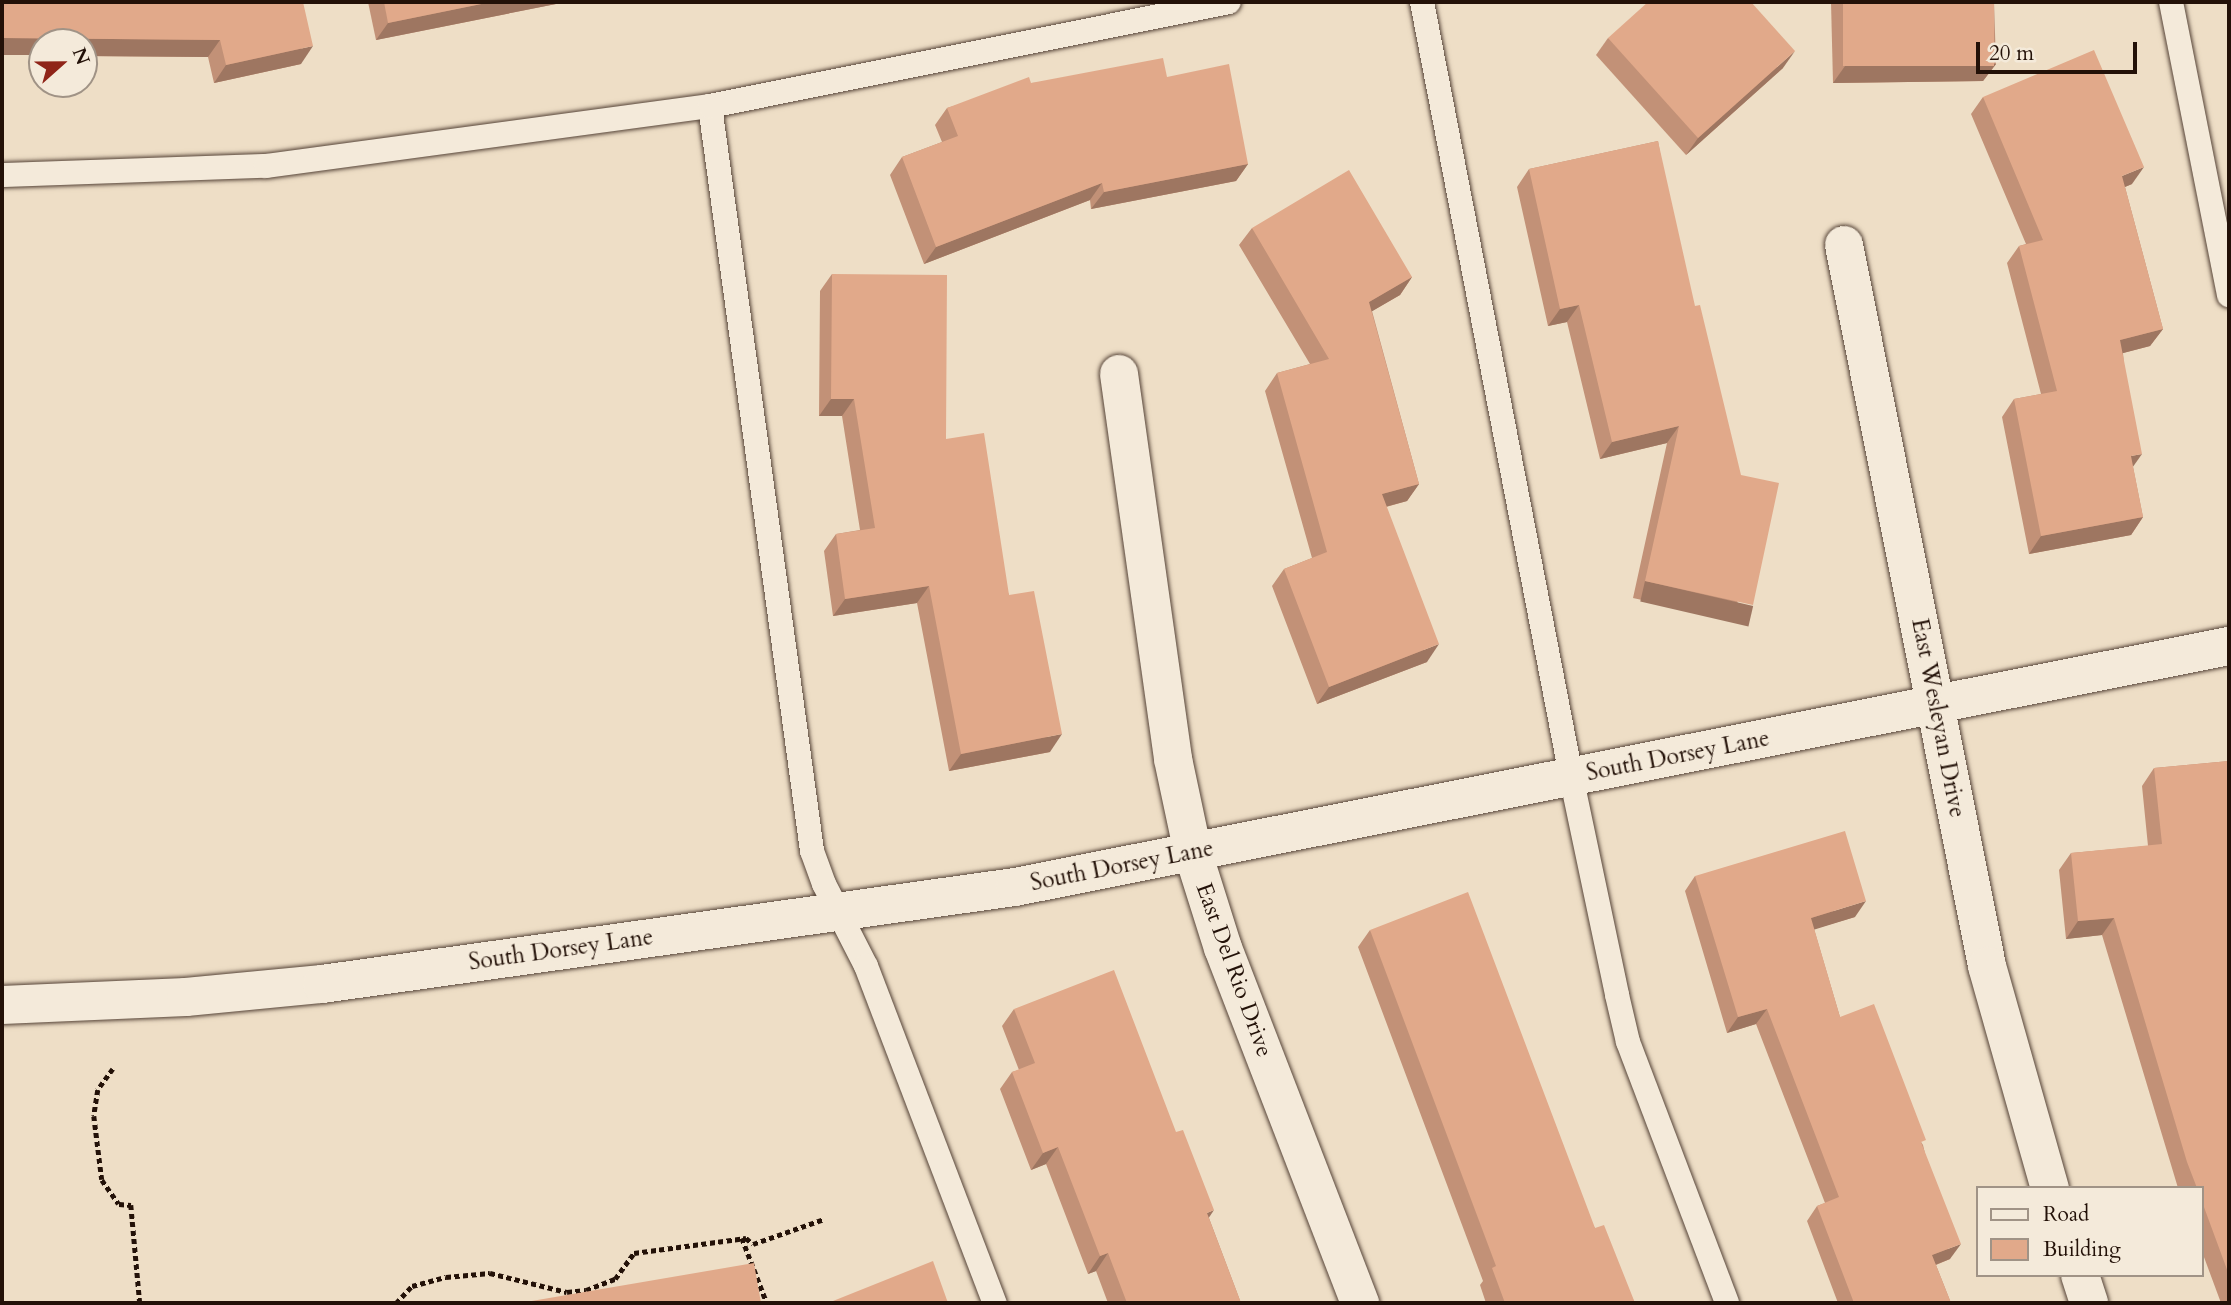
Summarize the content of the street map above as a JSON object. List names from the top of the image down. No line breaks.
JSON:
{"streets":{"street":["East Wesleyan Drive","South Dorsey Lane","East Del Rio Drive"]},"crossings":[["East Wesleyan Drive","South Dorsey Lane"],["South Dorsey Lane","East Del Rio Drive"]],"legend":["Road","Building"],"scale_bar":"20 m","north":"right"}
